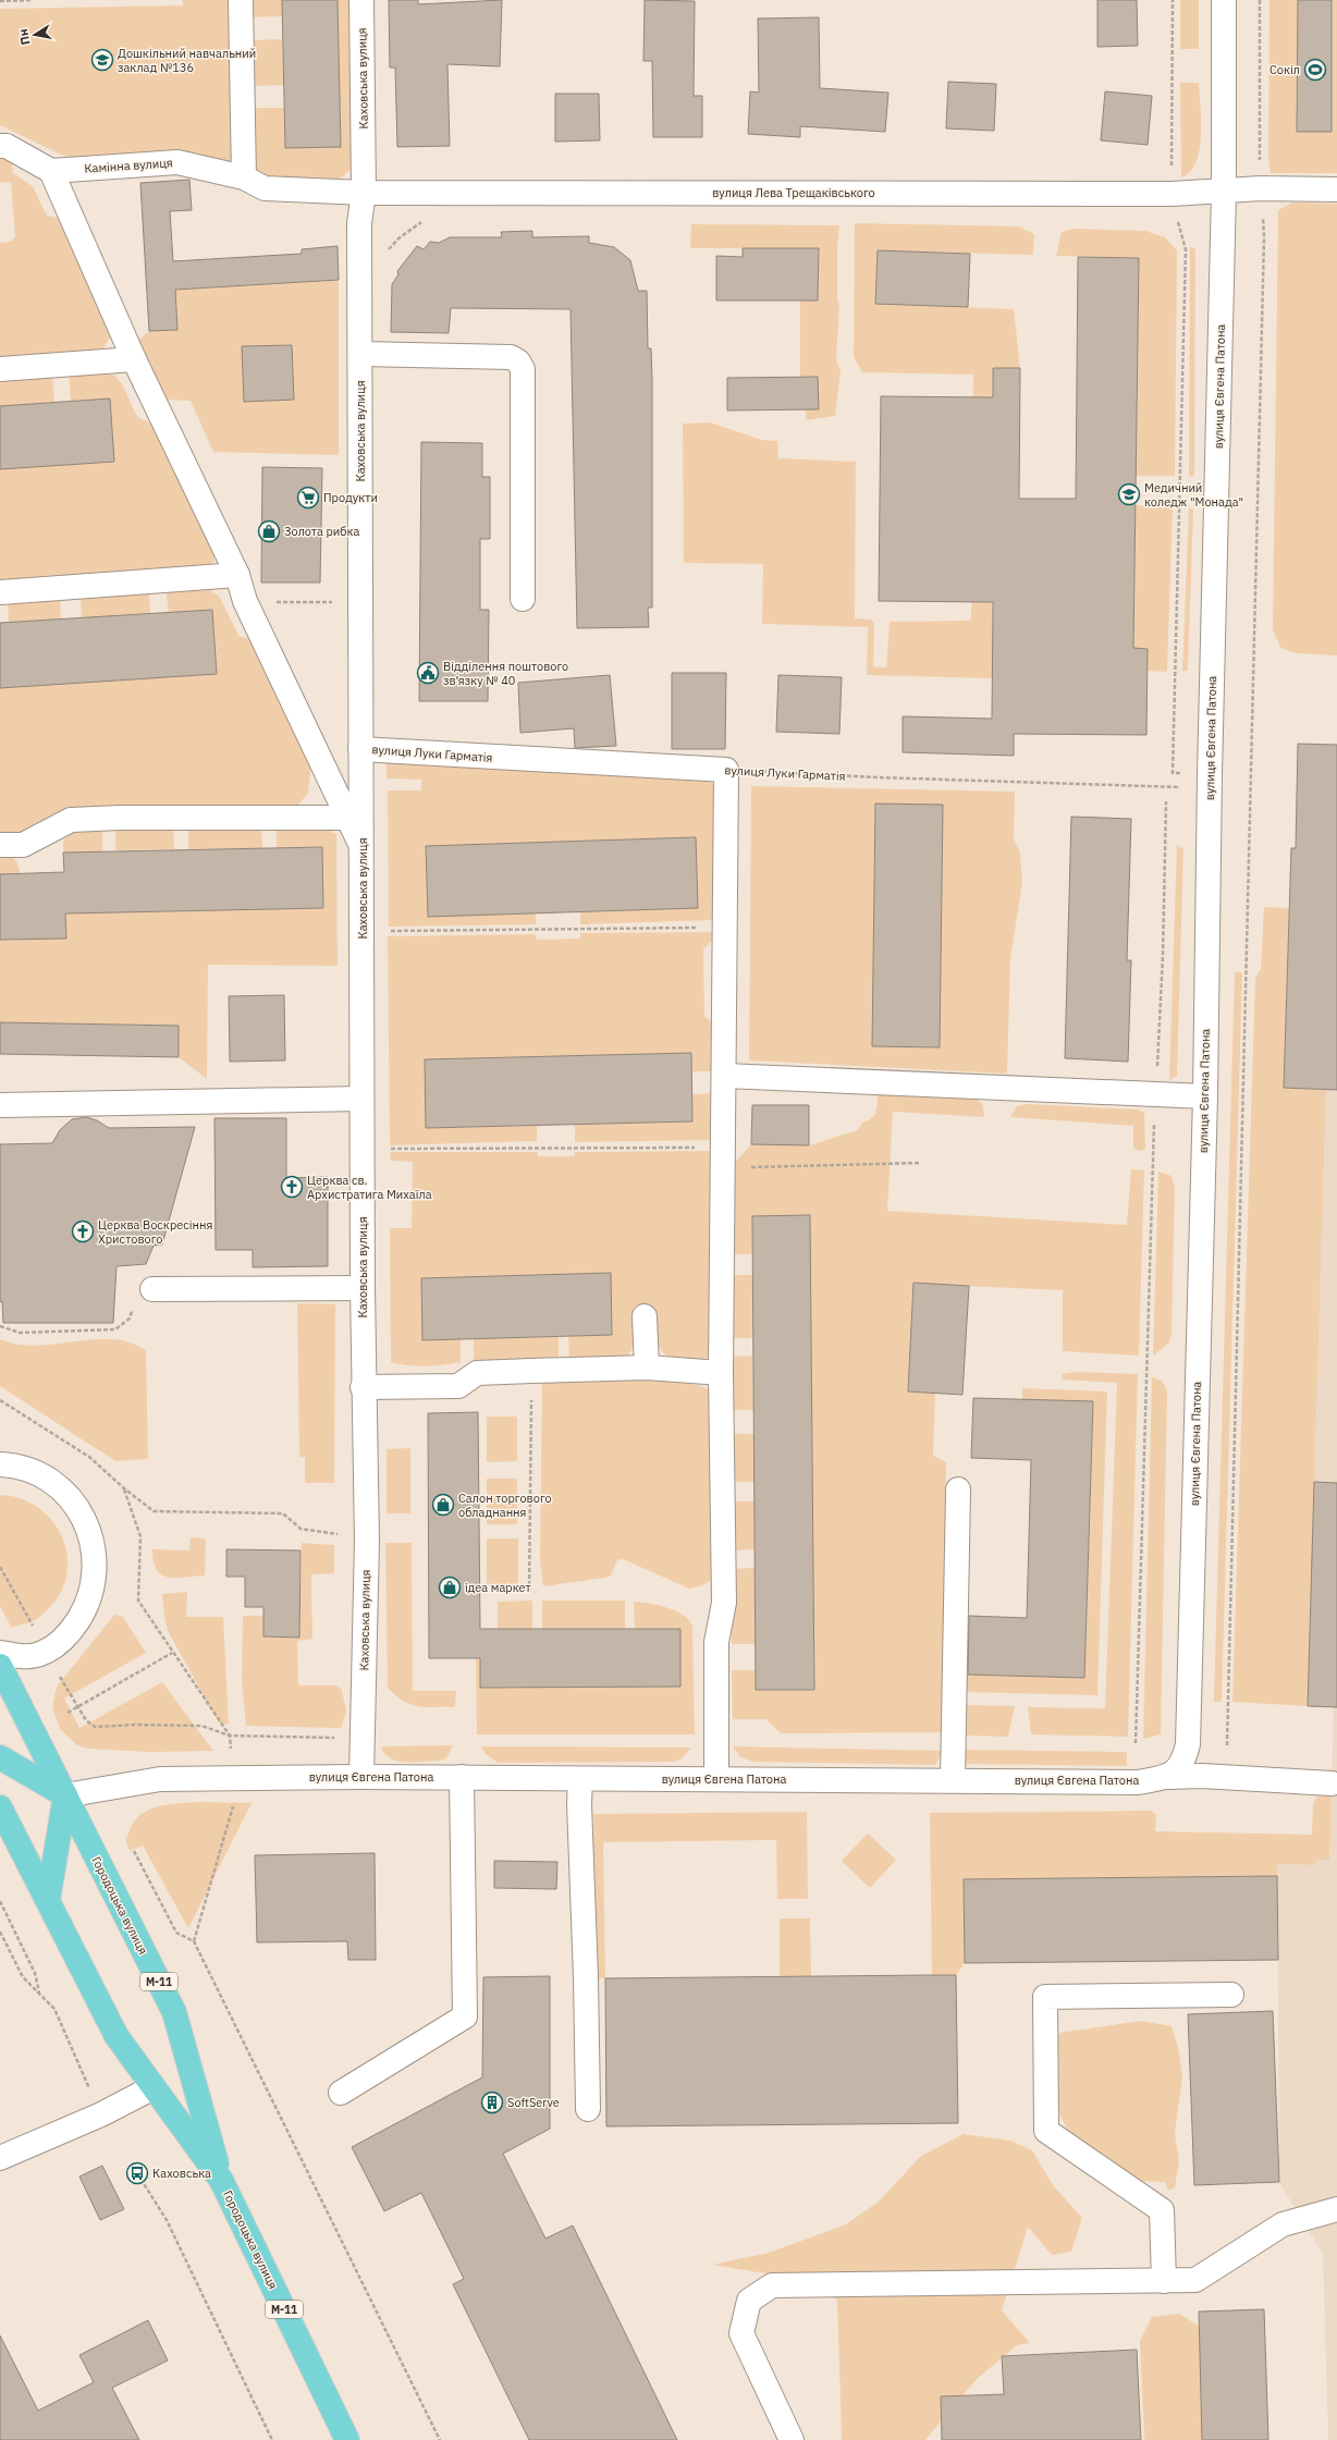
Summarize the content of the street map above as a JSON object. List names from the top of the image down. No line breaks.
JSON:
{"streets":{"main road":["Городоцька вулиця","М-11"],"street":["Каховська вулиця","Камінна вулиця","вулиця Лева Трещаківського","вулиця Євгена Патона","вулиця Луки Гарматія"]},"crossings":[["Каховська вулиця","Камінна вулиця"],["Каховська вулиця","вулиця Лева Трещаківського"],["Каховська вулиця","вулиця Євгена Патона"],["Каховська вулиця","вулиця Луки Гарматія"],["Камінна вулиця","вулиця Лева Трещаківського"],["вулиця Лева Трещаківського","вулиця Євгена Патона"],["вулиця Євгена Патона","вулиця Луки Гарматія"],["вулиця Євгена Патона","Городоцька вулиця"]],"places":{"school or university":["Дошкільний навчальний заклад №136","Медичний коледж \"Монада\""],"sports":["Сокіл"],"supermarket":["Продукти"],"shop":["Золота рибка","Салон торгового обладнання","ідеа маркет"],"public building":["Відділення поштового зв’язку № 40"],"church":["Церква св. Архистратига Михаїла","Церква Воскресіння Христового"],"building":["SoftServe"],"bus stop":["Каховська"]},"north":"left"}
